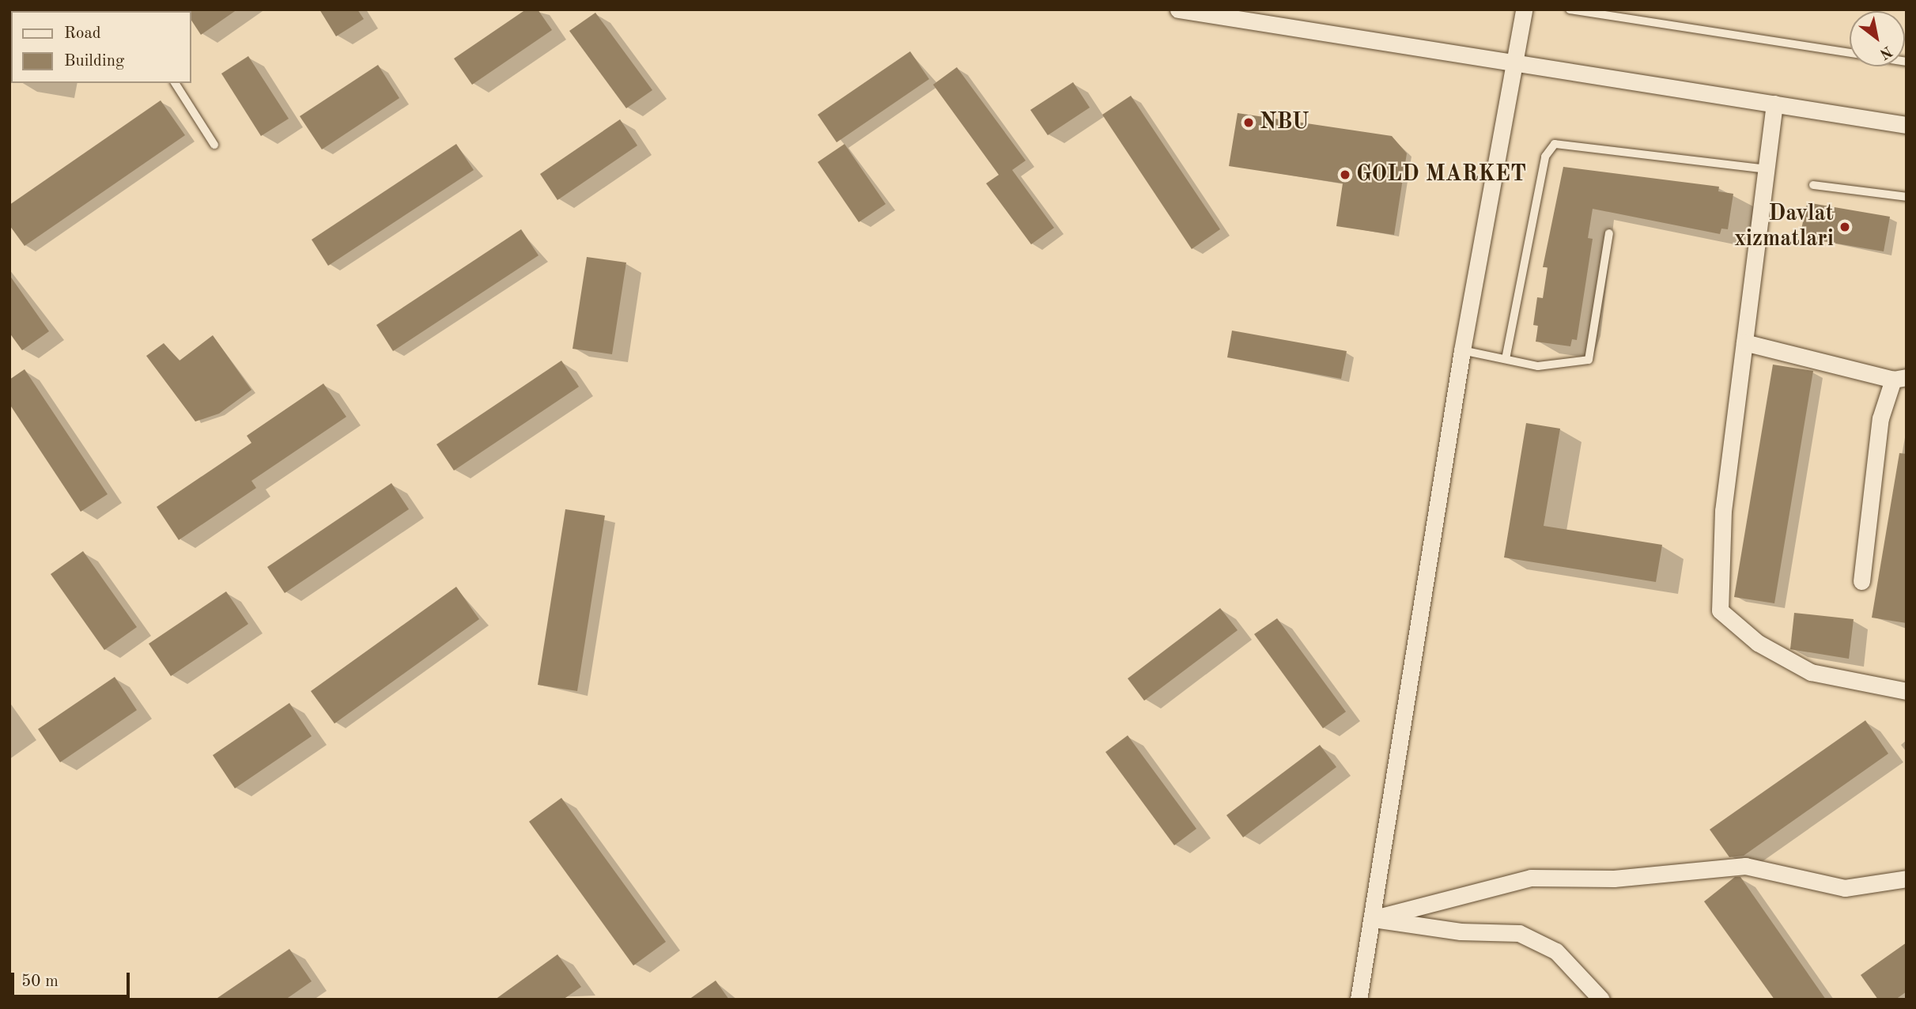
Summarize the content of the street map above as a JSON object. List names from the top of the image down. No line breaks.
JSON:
{"places":["NBU","GOLD MARKET","Davlat xizmatlari"],"legend":["Road","Building"],"scale_bar":"50 m","north":"bottom right"}
